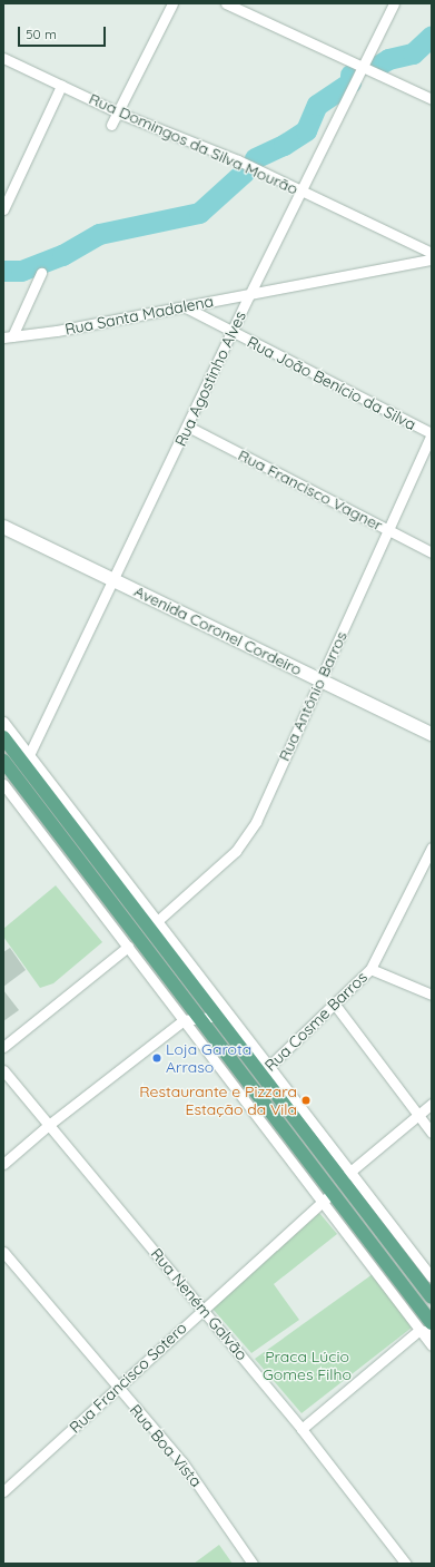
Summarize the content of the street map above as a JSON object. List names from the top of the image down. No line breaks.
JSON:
{"streets":{"street":["Rua Domingos da Silva Mourão","Rua Santa Madalena","Rua Agostinho Alves","Rua João Benício da Silva","Rua Francisco Vagner","Avenida Coronel Cordeiro","Rua Antônio Barros","Rua Cosme Barros","Rua Neném Galvão","Rua Francisco Sotero","Rua Boa Vista"]},"crossings":[["Rua Domingos da Silva Mourão","Rua Agostinho Alves"],["Rua Santa Madalena","Rua Agostinho Alves"],["Rua Santa Madalena","Rua João Benício da Silva"],["Rua Agostinho Alves","Rua João Benício da Silva"],["Rua Agostinho Alves","Rua Francisco Vagner"],["Rua Agostinho Alves","Avenida Coronel Cordeiro"],["Rua João Benício da Silva","Rua Antônio Barros"],["Rua Francisco Vagner","Rua Antônio Barros"],["Avenida Coronel Cordeiro","Rua Antônio Barros"],["Rua Neném Galvão","Rua Francisco Sotero"],["Rua Francisco Sotero","Rua Boa Vista"]],"parks":["Praca Lúcio Gomes Filho"],"places":["Loja Garota Arraso","Restaurante e Pizzara Estação da Vila"],"scale_bar":"50 m"}
